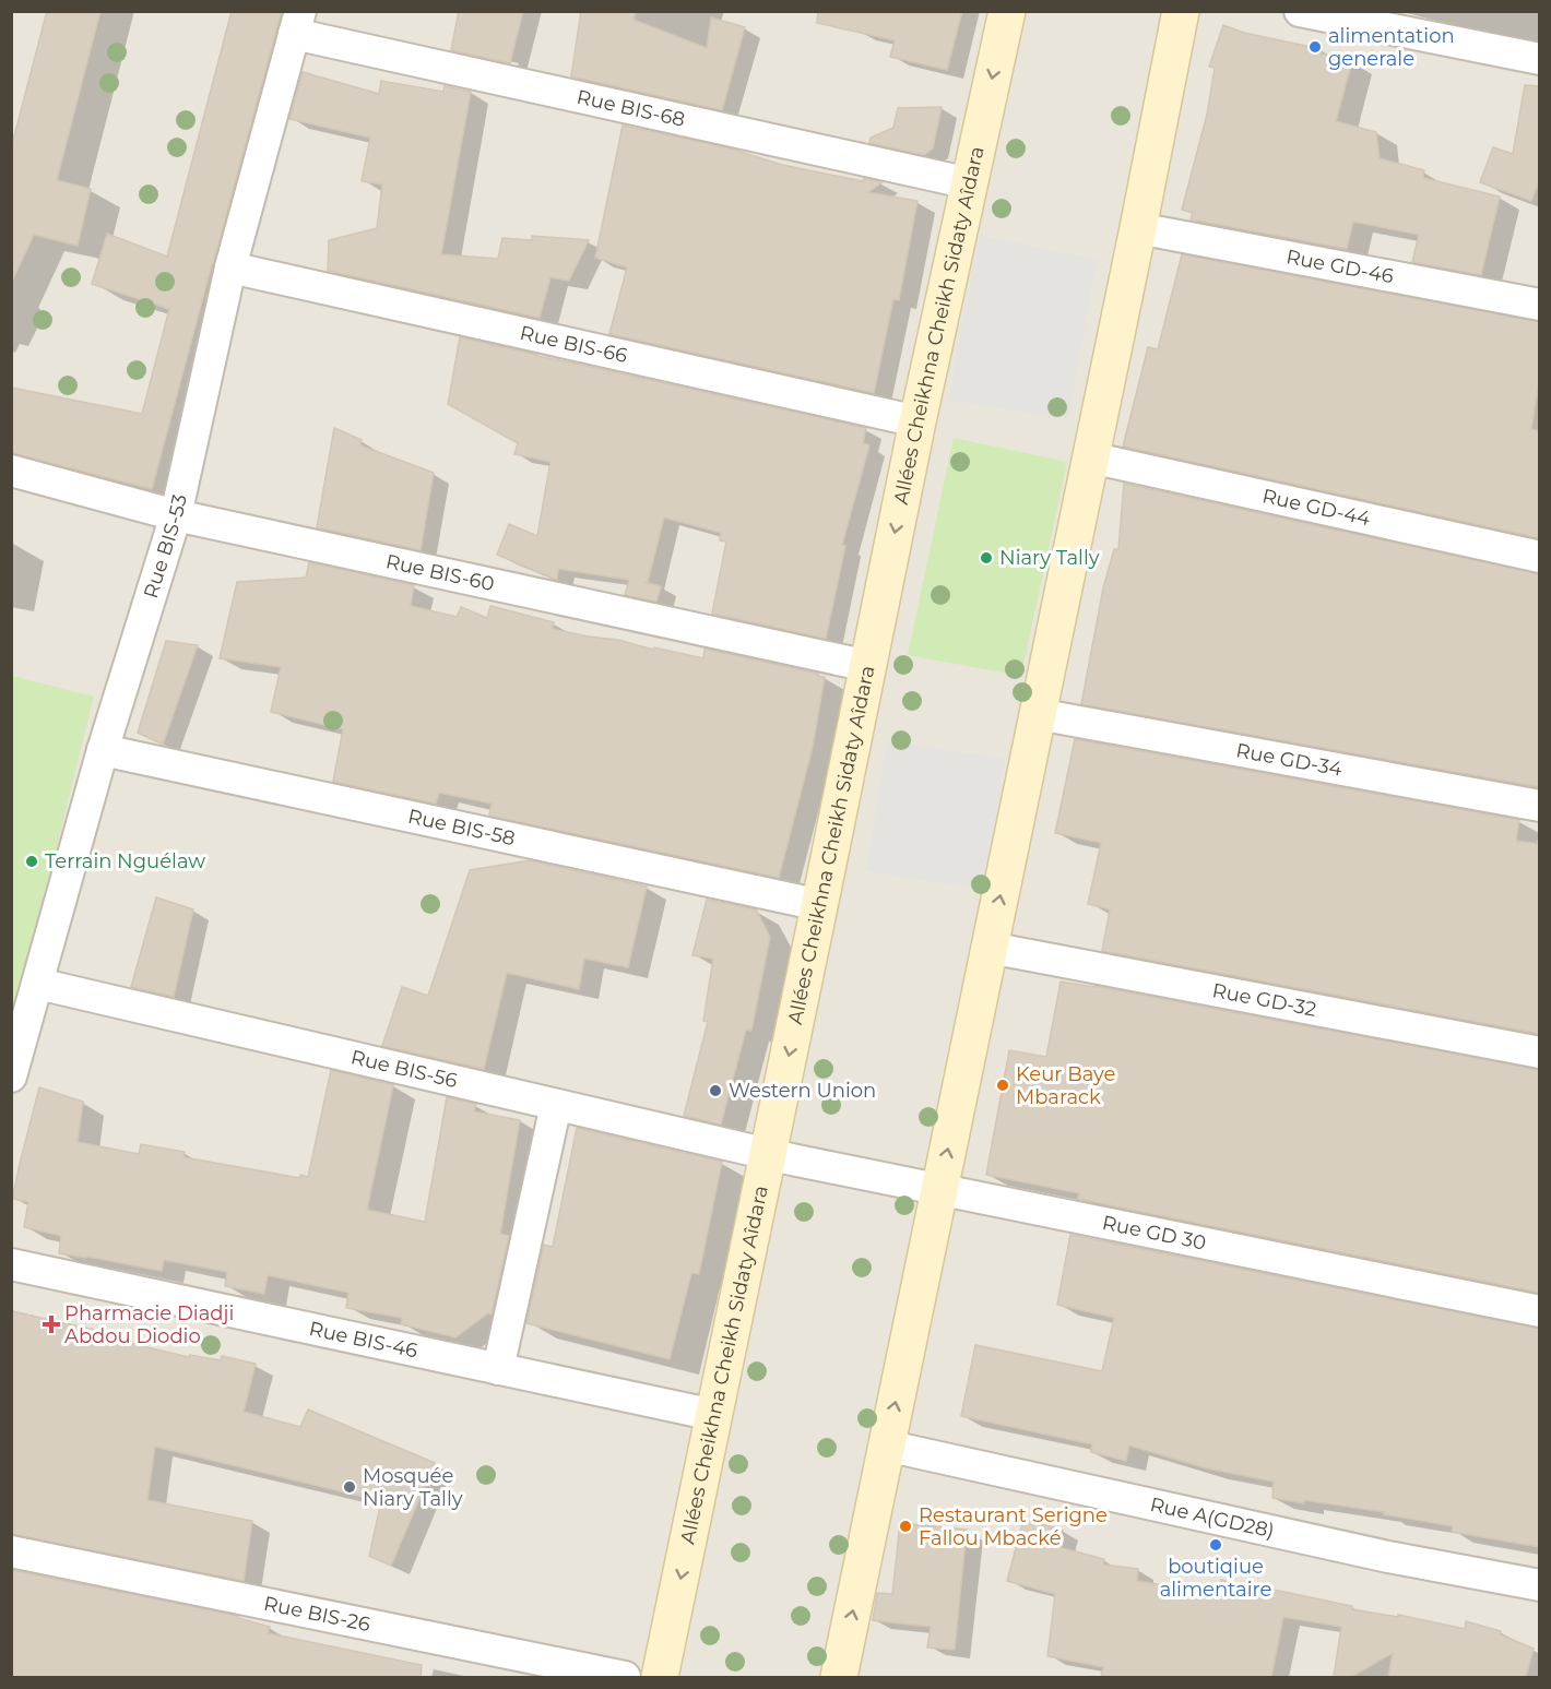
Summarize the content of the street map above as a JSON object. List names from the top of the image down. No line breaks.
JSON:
{"streets":{"main road":["Allées Cheikhna Cheikh Sidaty Aîdara"],"street":["Rue BIS-68","Rue GD-46","Rue BIS-66","Rue GD-44","Rue BIS-53","Rue BIS-60","Rue GD-34","Rue BIS-58","Rue GD-32","Rue BIS-56","Rue GD 30","Rue BIS-46","Rue A(GD28)","Rue BIS-26"]},"crossings":[["Rue BIS-68","Allées Cheikhna Cheikh Sidaty Aîdara"],["Rue BIS-68","Rue BIS-53"],["Allées Cheikhna Cheikh Sidaty Aîdara","Rue BIS-66"],["Allées Cheikhna Cheikh Sidaty Aîdara","Rue BIS-60"],["Allées Cheikhna Cheikh Sidaty Aîdara","Rue BIS-58"],["Allées Cheikhna Cheikh Sidaty Aîdara","Rue BIS-56"],["Allées Cheikhna Cheikh Sidaty Aîdara","Rue GD 30"],["Allées Cheikhna Cheikh Sidaty Aîdara","Rue BIS-46"],["Rue BIS-66","Rue BIS-53"],["Rue BIS-53","Rue BIS-60"],["Rue BIS-53","Rue BIS-58"],["Rue BIS-53","Rue BIS-56"],["Rue BIS-56","Rue GD 30"]],"places":{"other":["alimentation generale","Niary Tally","Terrain Nguélaw","Keur Baye Mbarack","Western Union","Mosquée Niary Tally","Restaurant Serigne Fallou Mbacké","boutiqiue alimentaire"],"health":["Pharmacie Diadji Abdou Diodio"]}}
